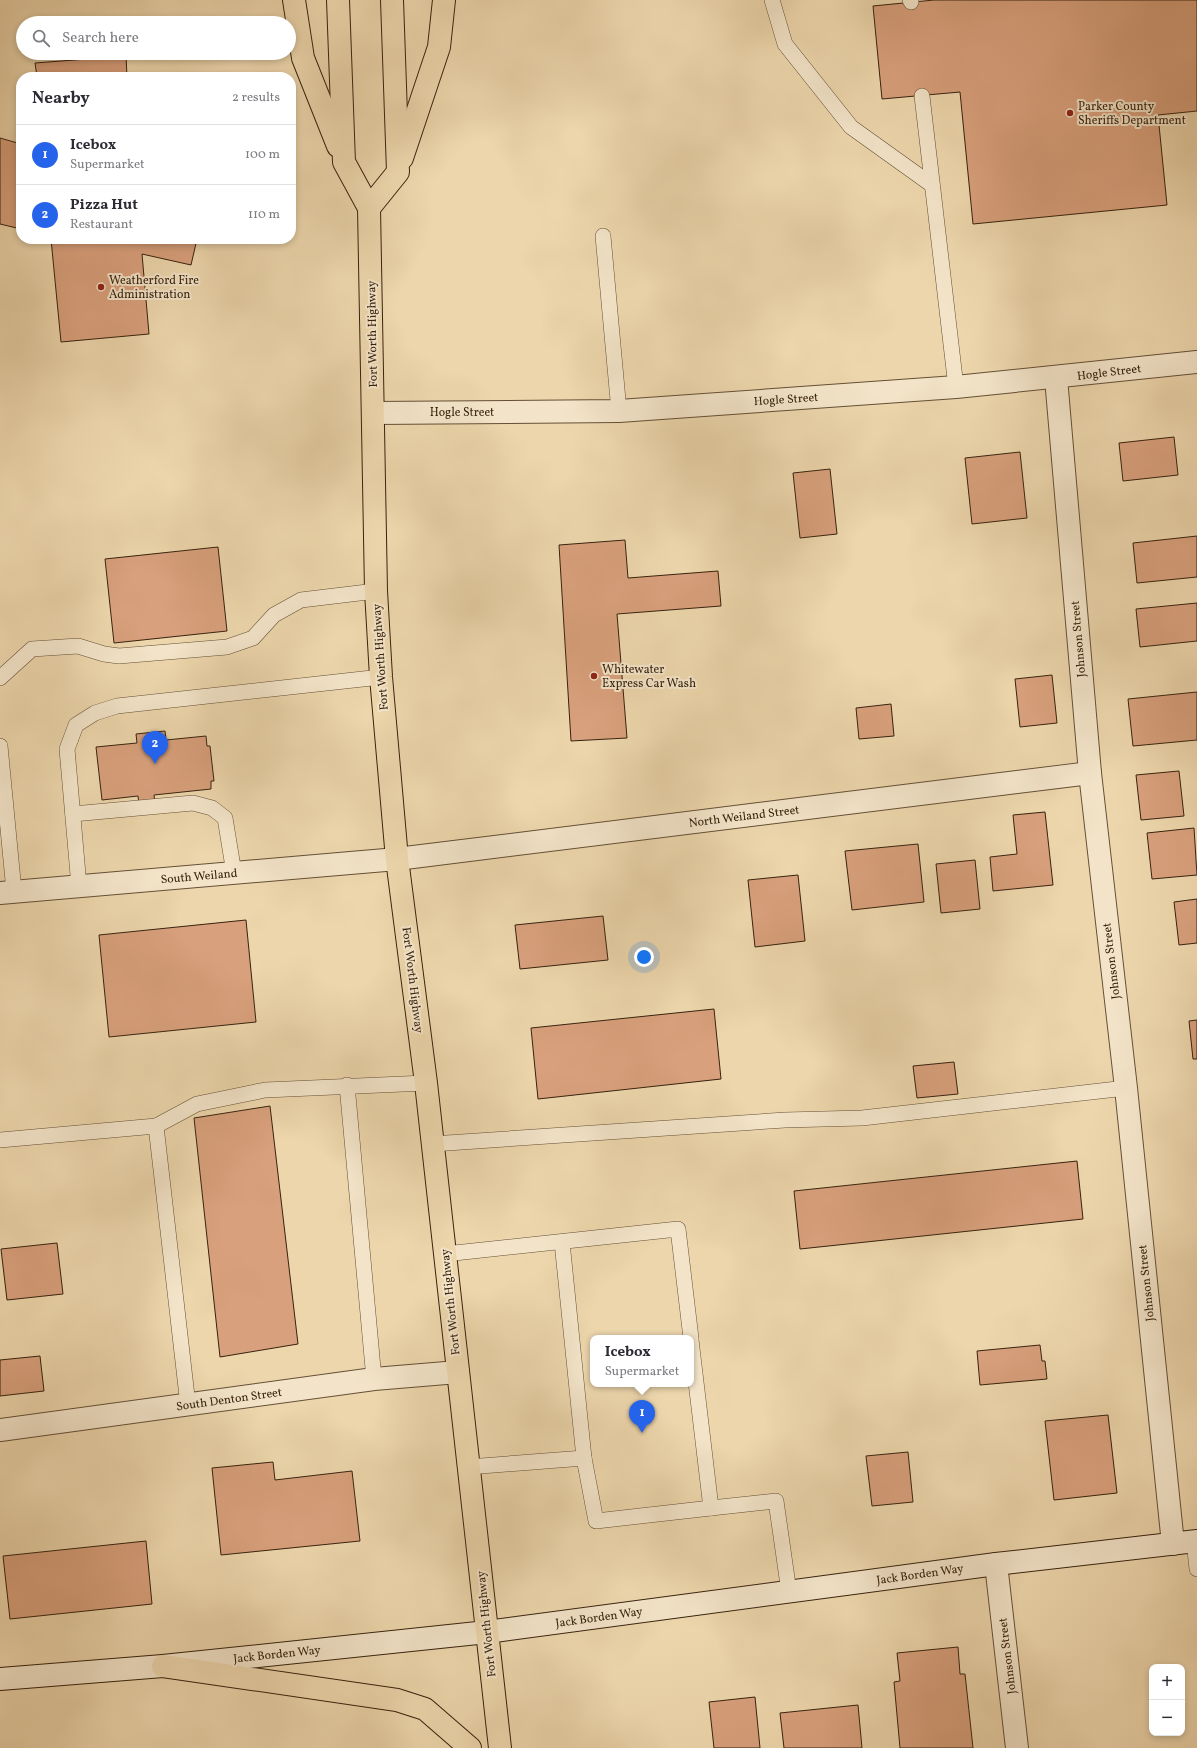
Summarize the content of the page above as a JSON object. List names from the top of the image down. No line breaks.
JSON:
{"streets":{"main road":["Fort Worth Highway"],"street":["Hogle Street","Johnson Street","North Weiland Street","South Weiland","South Denton Street","Jack Borden Way"]},"crossings":[["Fort Worth Highway","Hogle Street"],["Fort Worth Highway","North Weiland Street"],["Fort Worth Highway","South Weiland"],["Fort Worth Highway","South Denton Street"],["Fort Worth Highway","Jack Borden Way"],["Hogle Street","Johnson Street"],["Johnson Street","North Weiland Street"],["Johnson Street","Jack Borden Way"],["North Weiland Street","South Weiland"]],"places":["Parker County Sheriffs Department","Weatherford Fire Administration","Whitewater Express Car Wash"],"page":{"search":"Search here","heading":["Nearby","2 results"],"list":[{"mark":"1","name":"Icebox","note":"Supermarket","value":"100 m"},{"mark":"2","name":"Pizza Hut","note":"Restaurant","value":"110 m"}],"pins":["2","1"],"popup":["Icebox","Supermarket"],"map_buttons":["+","−"]}}
